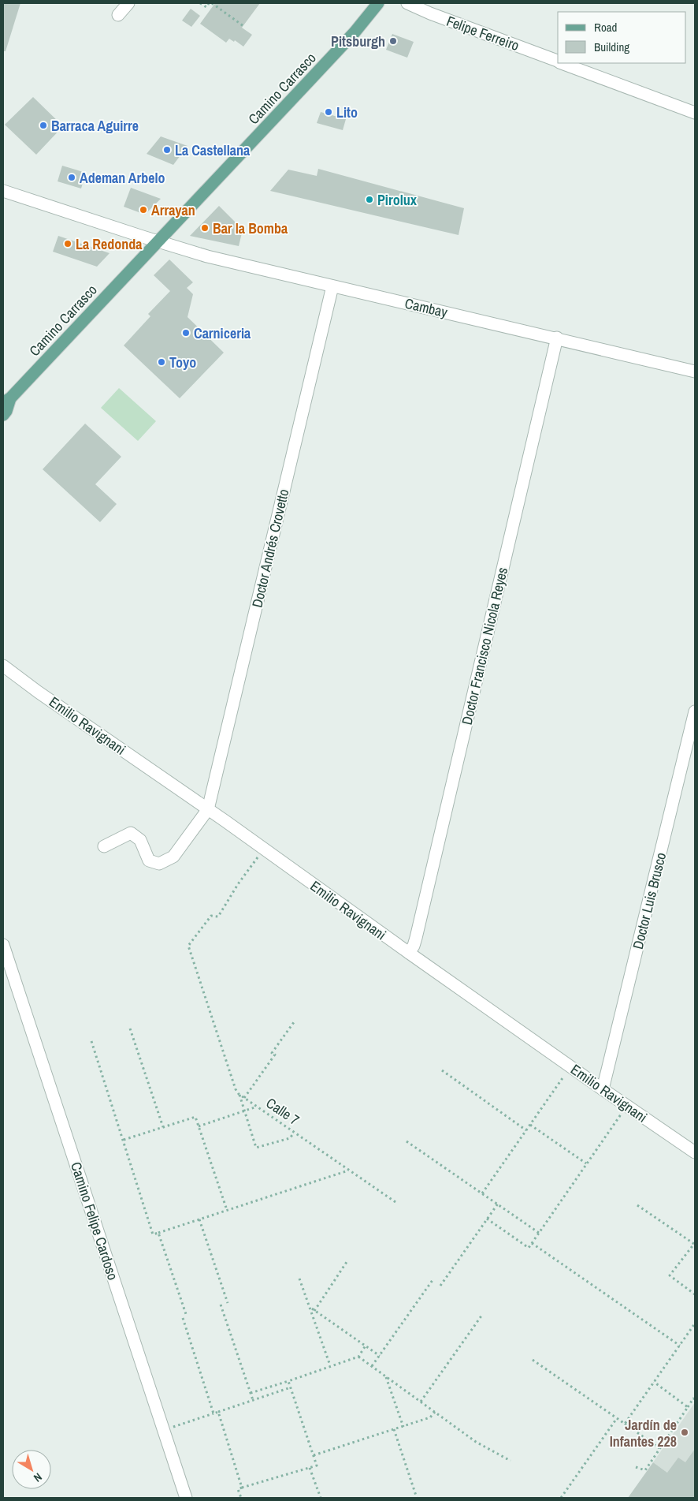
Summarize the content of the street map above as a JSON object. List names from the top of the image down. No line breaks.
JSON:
{"streets":{"main road":["Camino Carrasco"],"street":["Felipe Ferreiro","Cambay","Doctor Andrés Crovetto","Doctor Francisco Nicola Reyes","Emilio Ravignani","Doctor Luis Brusco","Camino Felipe Cardoso"],"path":["Calle 7"]},"crossings":[["Camino Carrasco","Cambay"],["Cambay","Doctor Andrés Crovetto"],["Cambay","Doctor Francisco Nicola Reyes"],["Doctor Andrés Crovetto","Emilio Ravignani"],["Doctor Francisco Nicola Reyes","Emilio Ravignani"],["Emilio Ravignani","Doctor Luis Brusco"]],"places":["Pitsburgh","Lito","Barraca Aguirre","La Castellana","Ademan Arbelo","Pirolux","Arrayan","Bar la Bomba","La Redonda","Carniceria","Toyo","Jardín de Infantes 228"],"legend":["Road","Building"],"north":"bottom right"}
